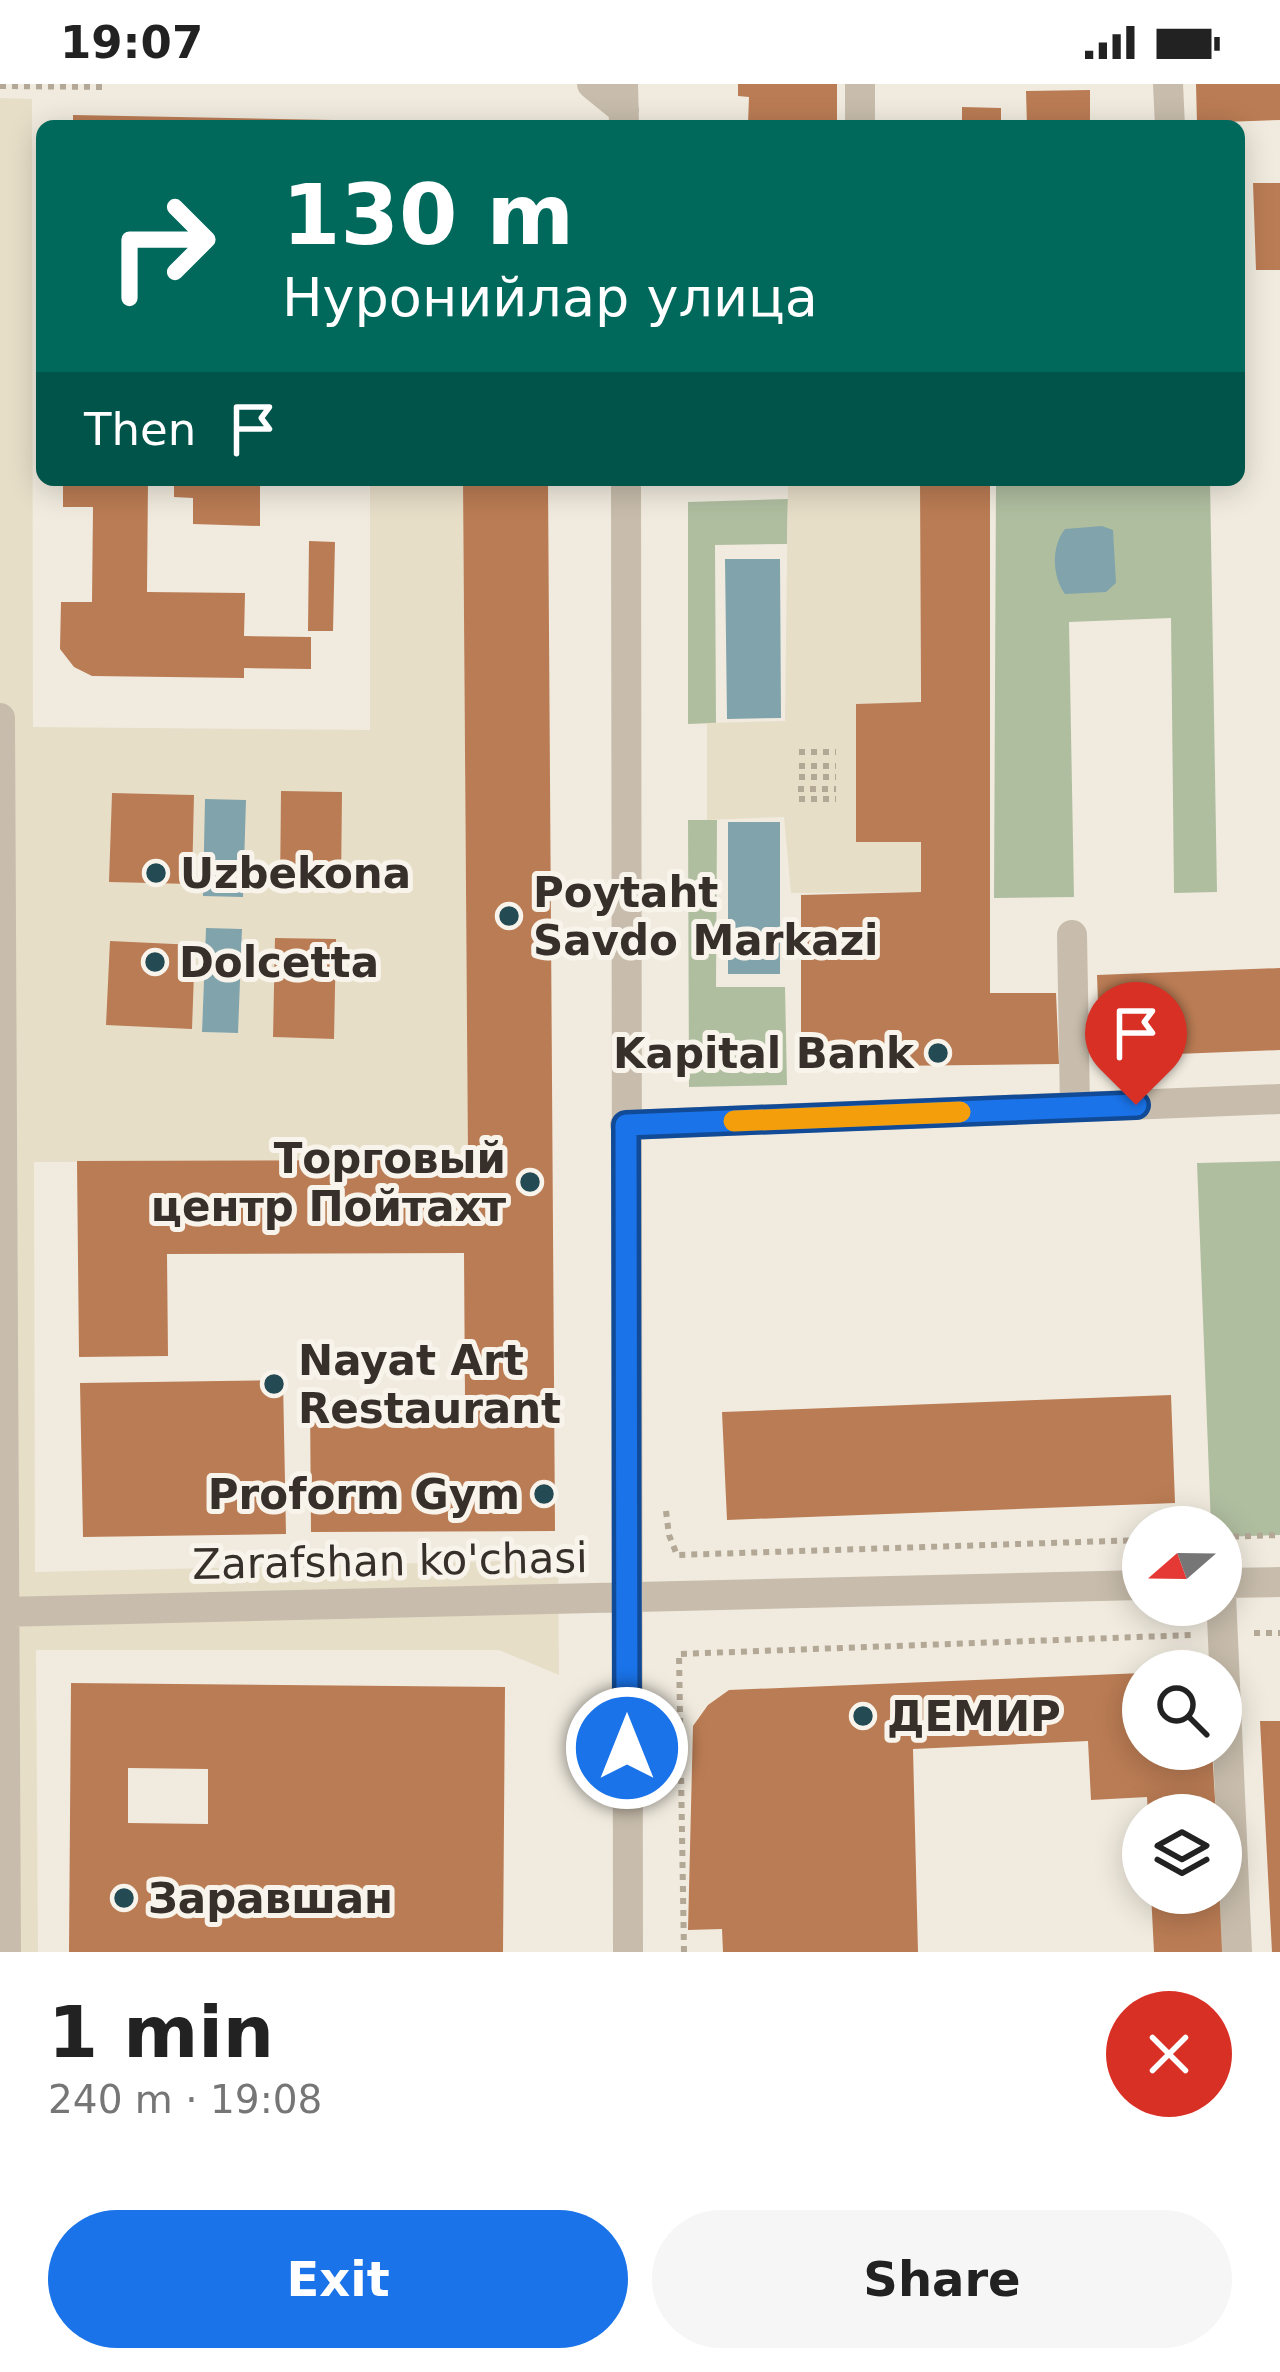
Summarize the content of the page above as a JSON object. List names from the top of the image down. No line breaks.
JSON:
{"streets":{"street":["Zarafshan ko'chasi"]},"places":["Uzbekona","Poytaht Savdo Markazi","Dolcetta","Kapital Bank","Торговый центр Пойтахт","Nayat Art Restaurant","Proform Gym","ДЕМИР","Заравшан"],"north":"left","page":{"status":"19:07","turn":["130 m","Нуронийлар улица"],"then":"Then","heading":["1 min","240 m · 19:08"],"buttons":["Exit","Share"]}}
